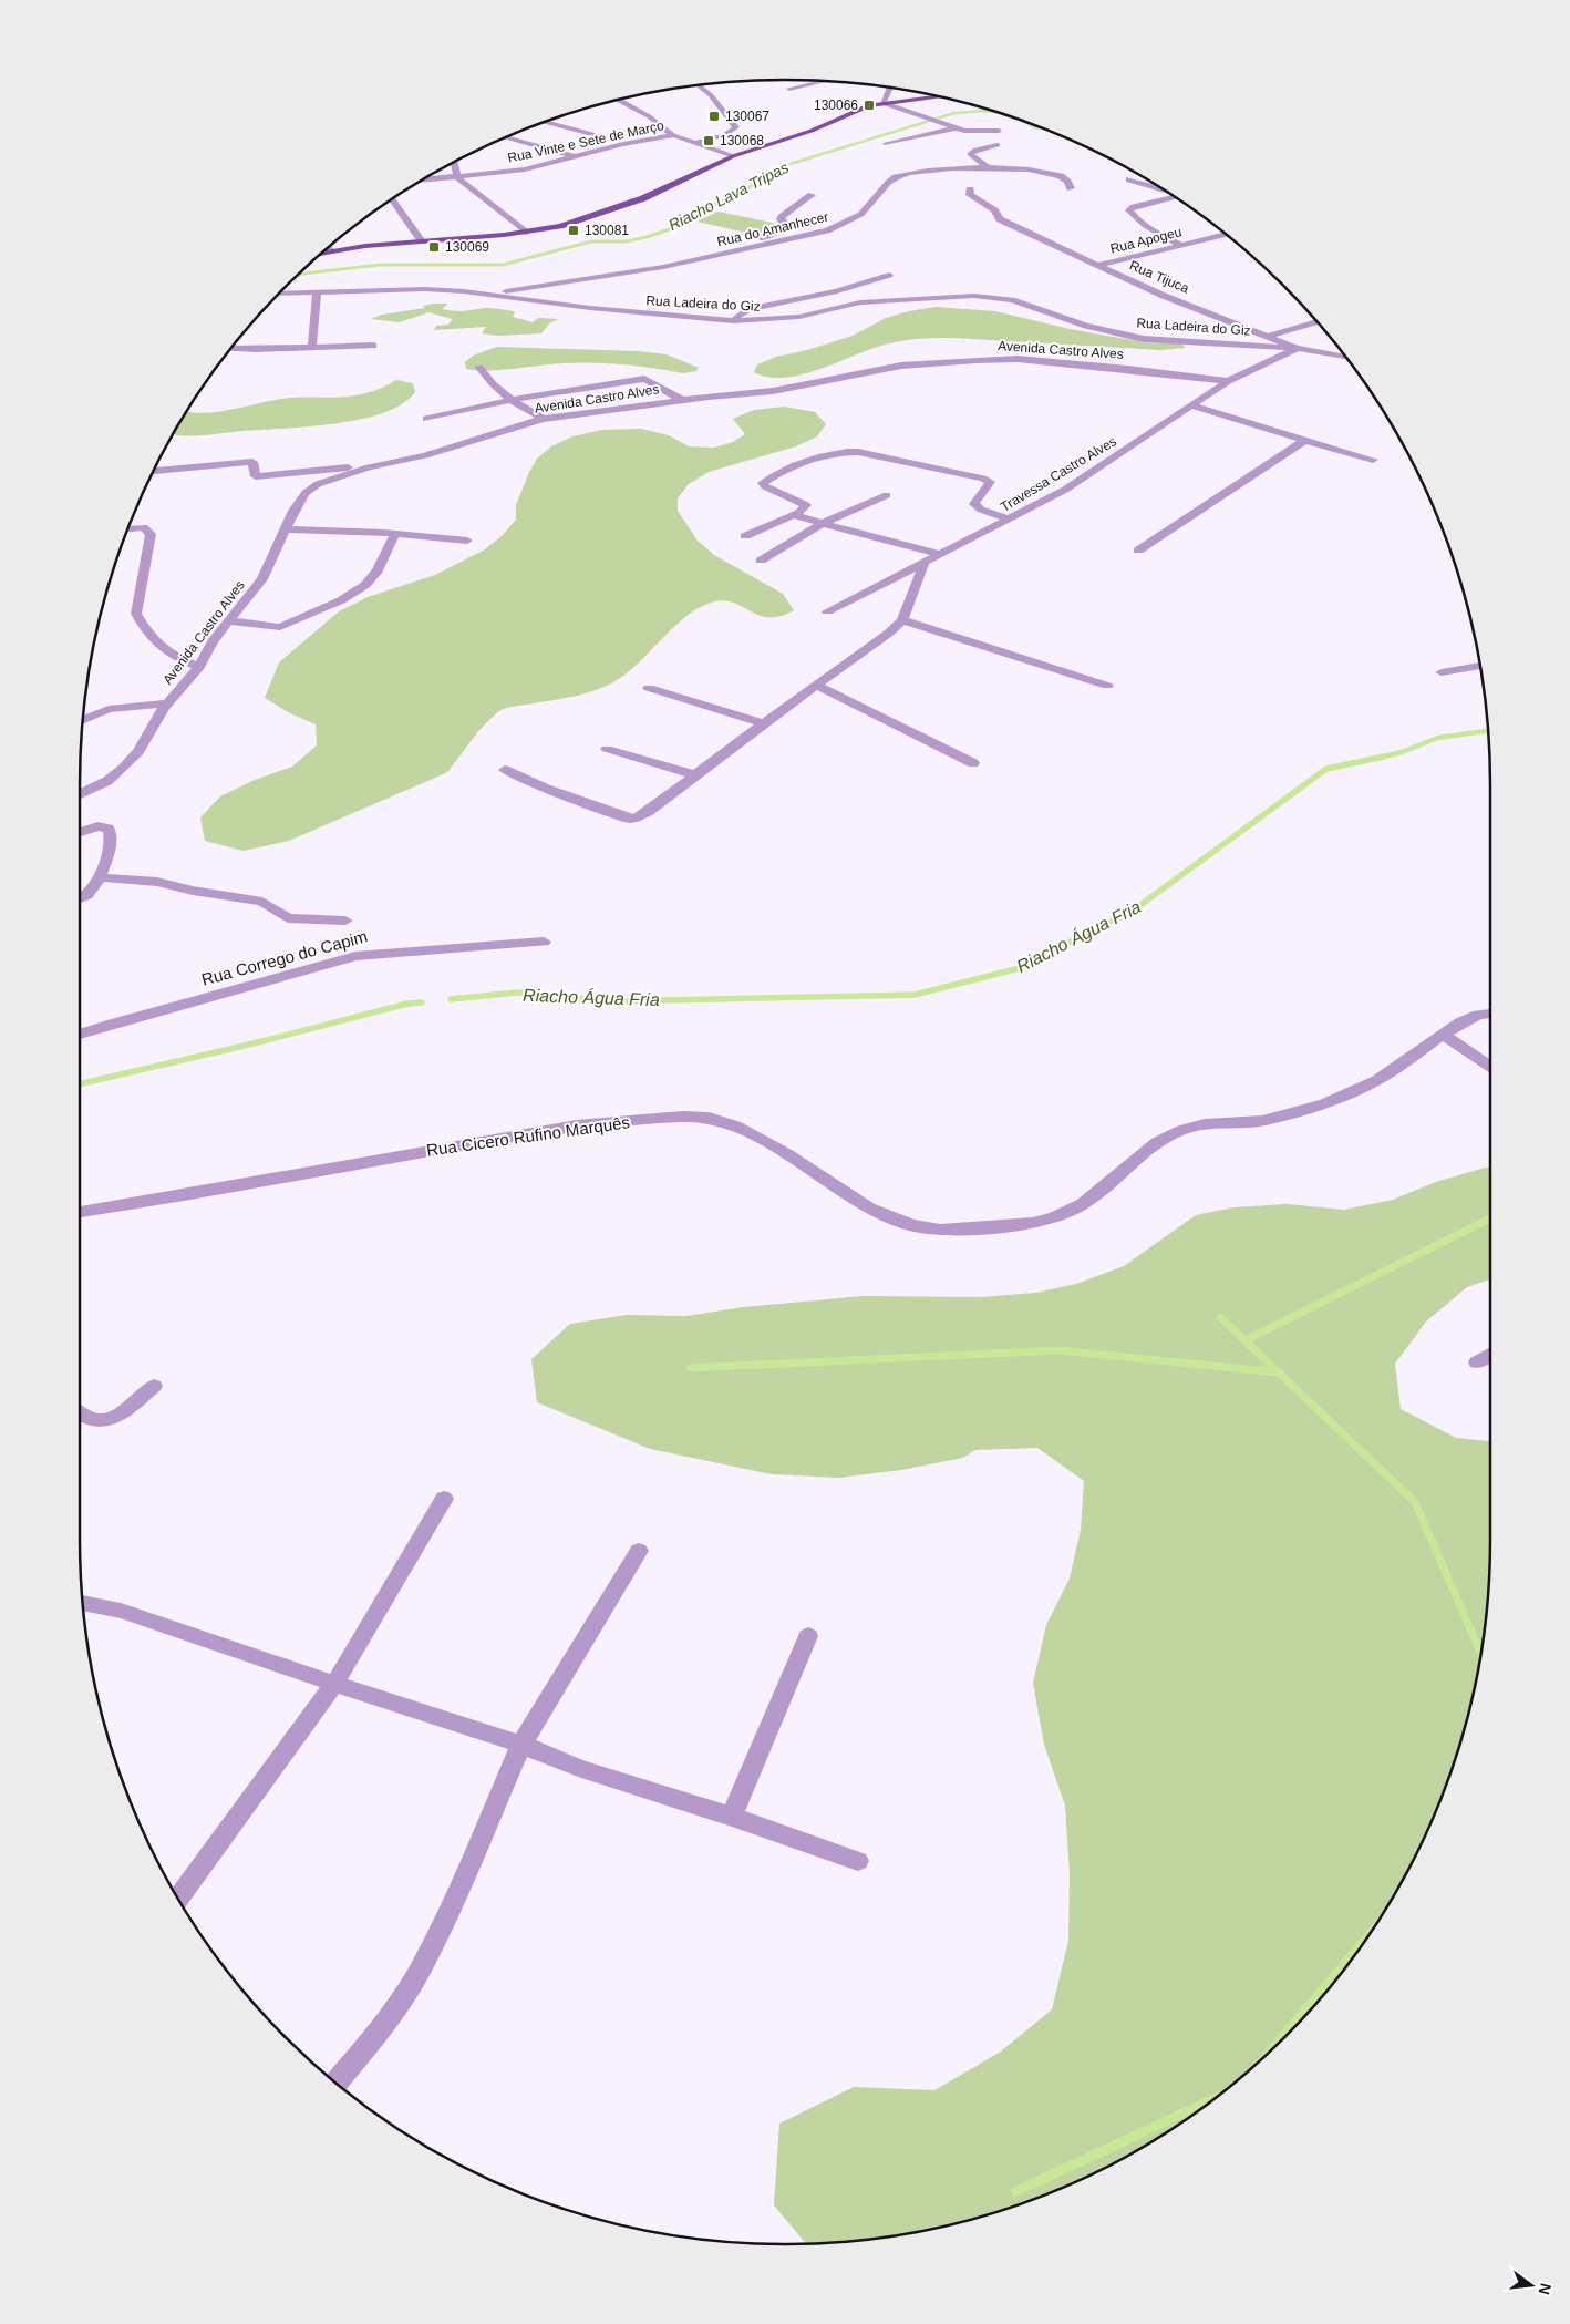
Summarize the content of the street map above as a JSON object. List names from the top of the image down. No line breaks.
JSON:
{"streets":{"street":["Rua Vinte e Sete de Março","Rua do Amanhecer","Rua Apogeu","Rua Tijuca","Rua Ladeira do Giz","Avenida Castro Alves","Travessa Castro Alves","Rua Corrego do Capim","Rua Cicero Rufino Marquês"]},"crossings":[["Rua do Amanhecer","Rua Ladeira do Giz"],["Rua Apogeu","Rua Tijuca"],["Rua Tijuca","Rua Ladeira do Giz"],["Rua Tijuca","Travessa Castro Alves"],["Rua Ladeira do Giz","Travessa Castro Alves"],["Avenida Castro Alves","Travessa Castro Alves"]],"water":["Riacho Lava Tripas","Riacho Água Fria"],"places":{"transit":["130066","130067","130068","130081","130069"]},"north":"right"}
